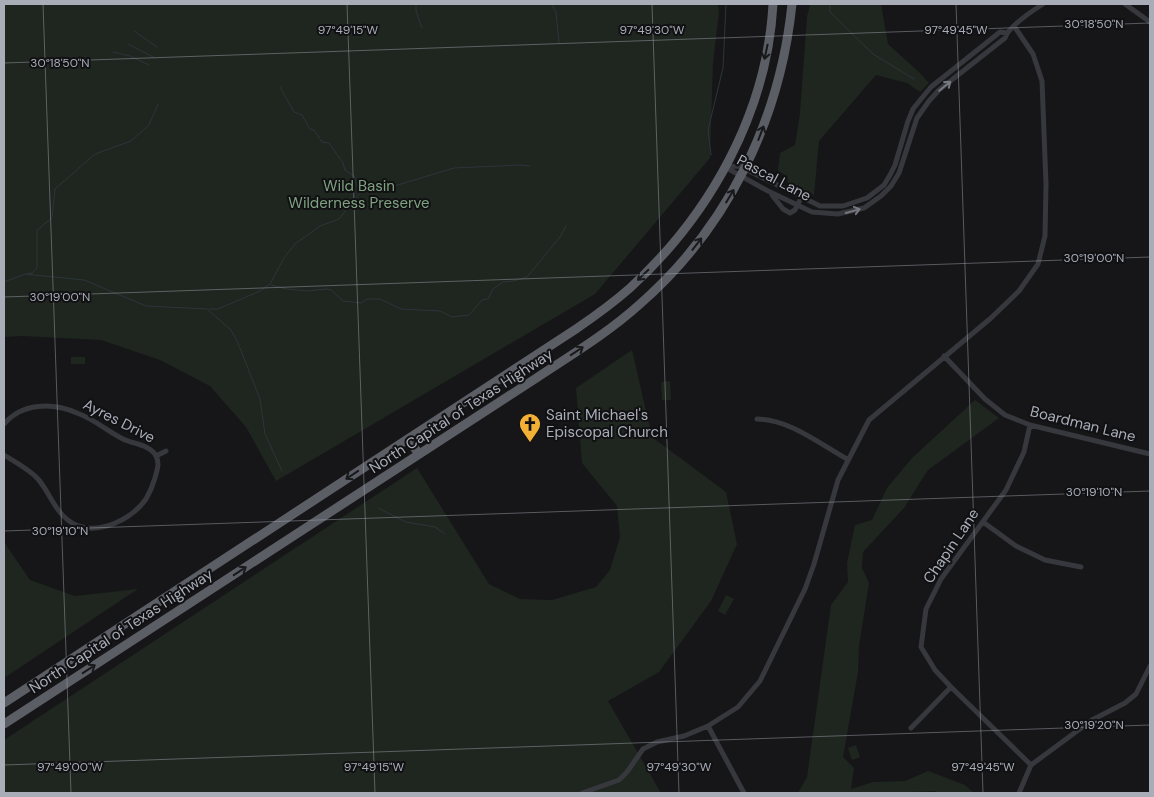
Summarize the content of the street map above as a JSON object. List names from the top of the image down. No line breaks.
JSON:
{"streets":{"highway":["North Capital of Texas Highway"],"street":["Pascal Lane","Ayres Drive","Boardman Lane","Chapin Lane"]},"crossings":[["Pascal Lane","North Capital of Texas Highway"],["Boardman Lane","Chapin Lane"]],"parks":["Wild Basin Wilderness Preserve"],"places":{"church":["Saint Michael's Episcopal Church"]},"coordinates":["30°18'50\"N","97°49'15\"W","97°49'30\"W","97°49'45\"W","30°19'00\"N","30°19'10\"N","30°19'20\"N","97°49'00\"W"]}
